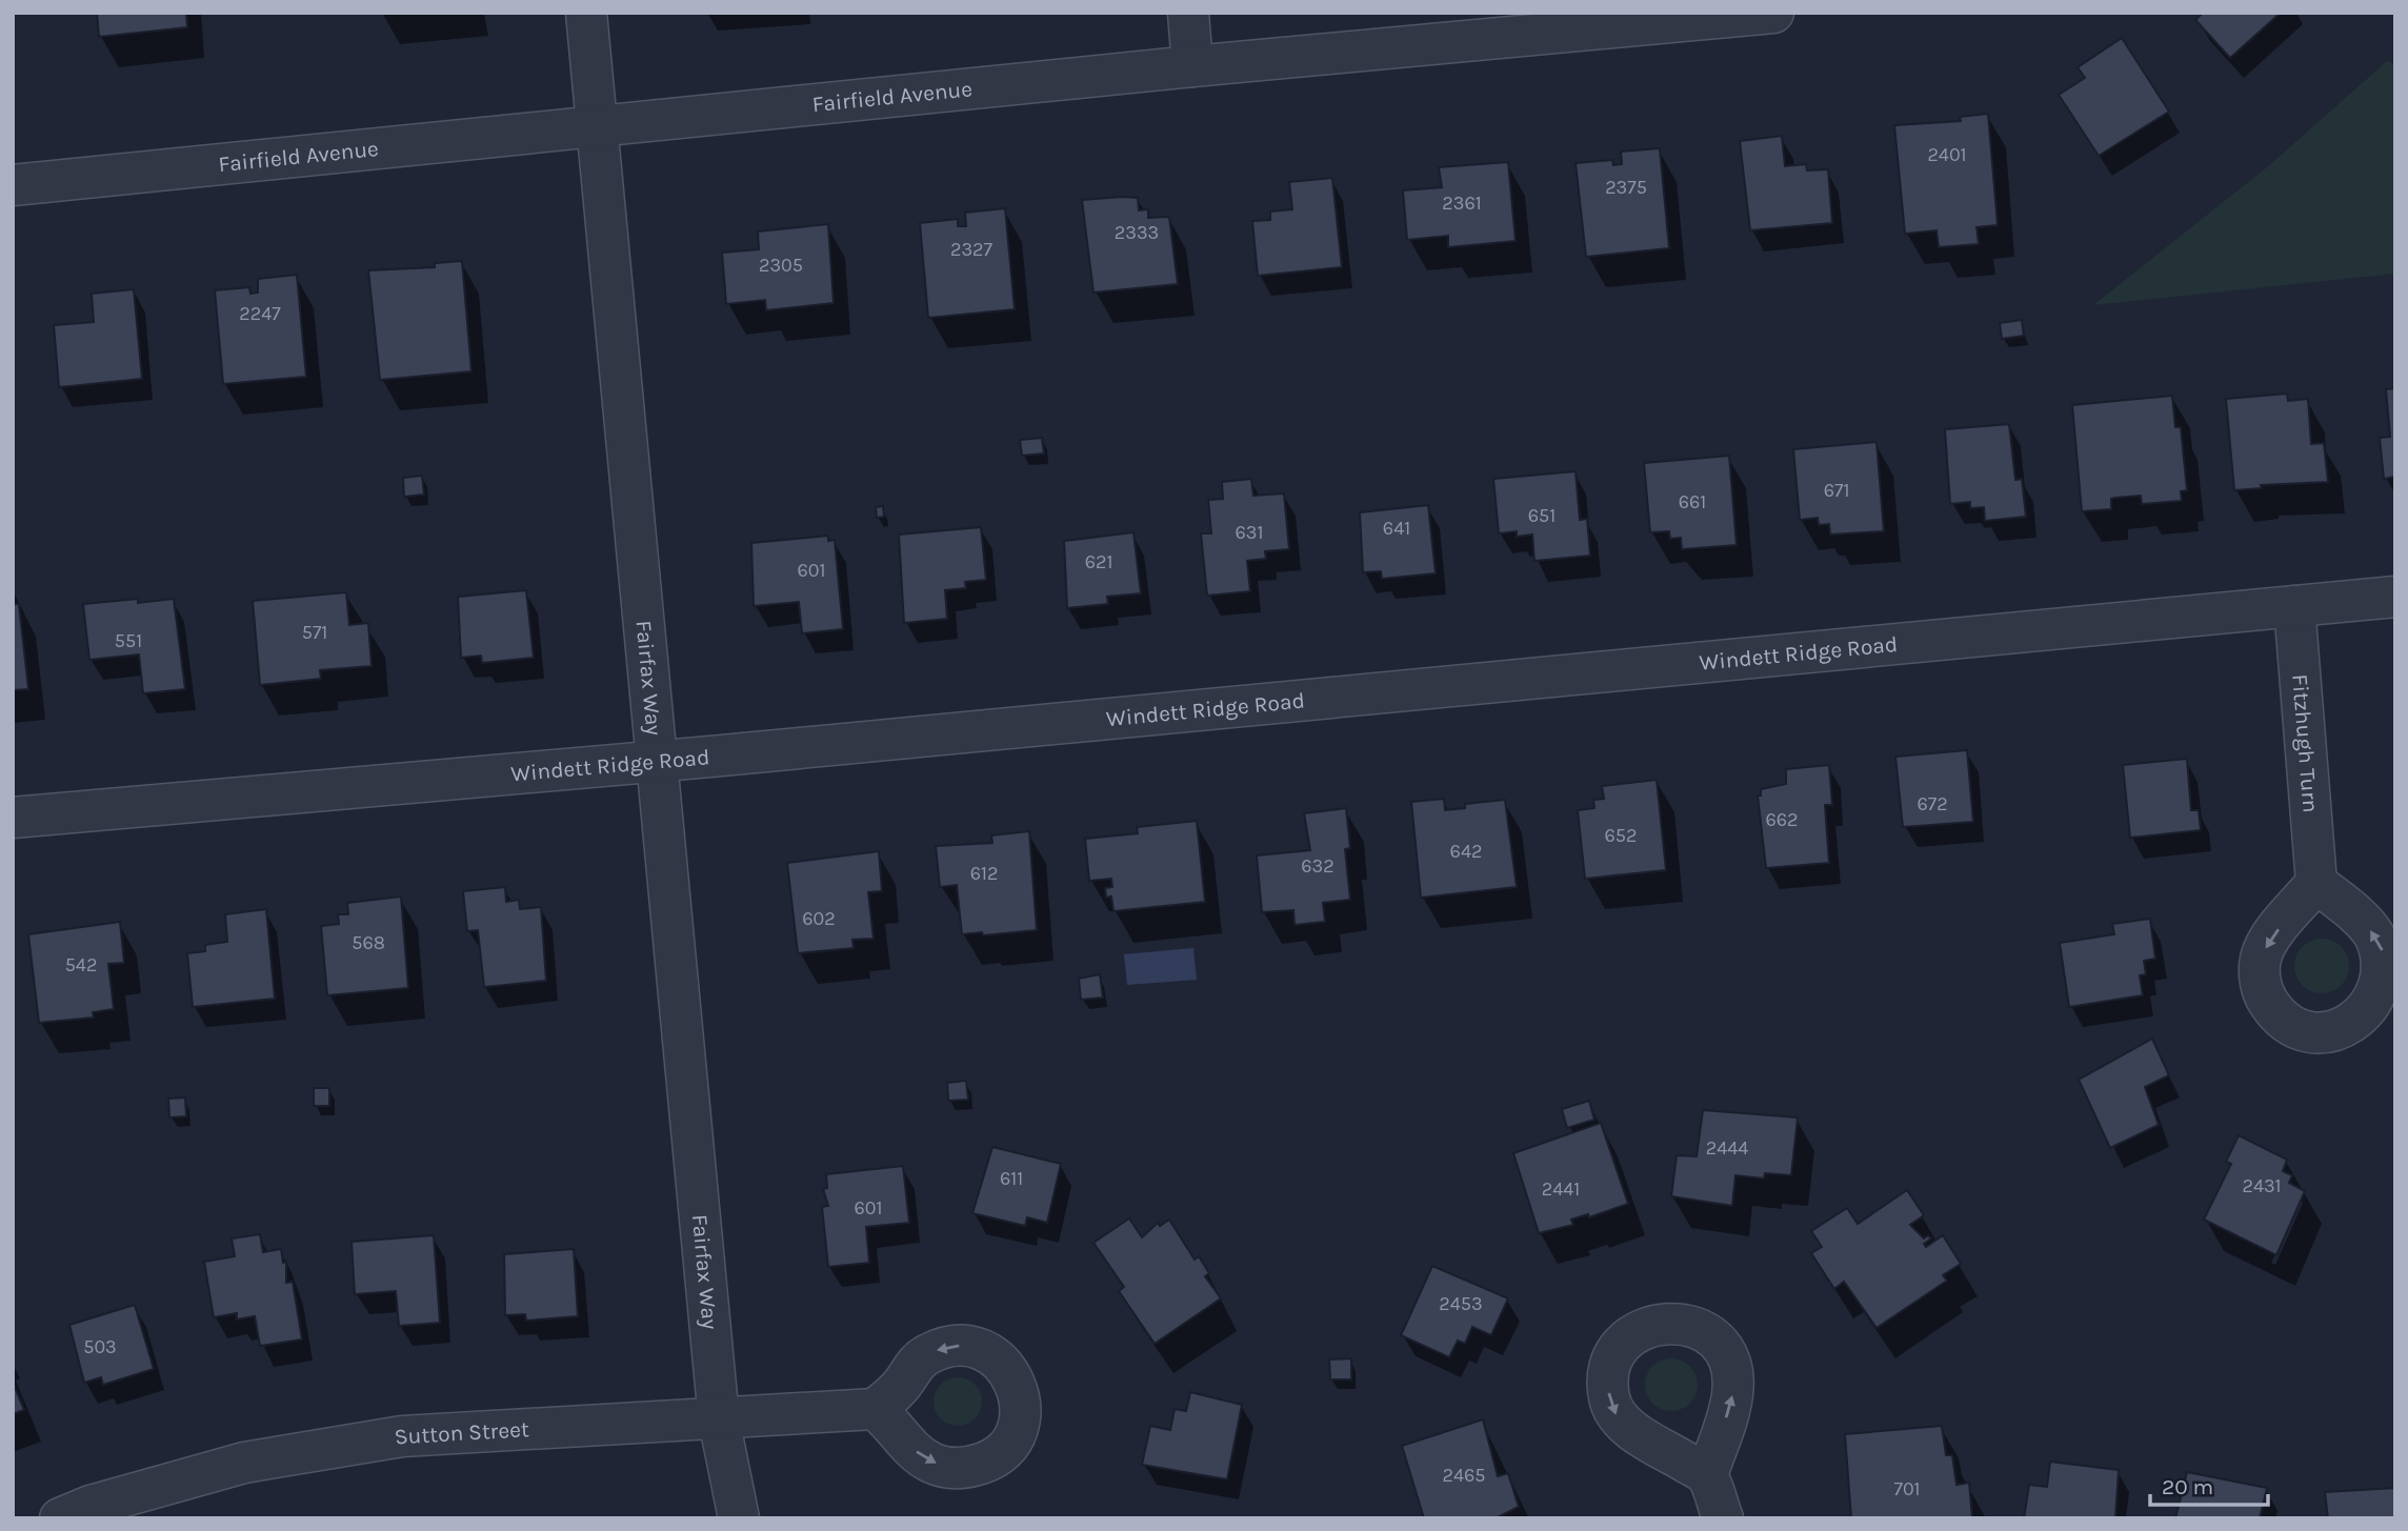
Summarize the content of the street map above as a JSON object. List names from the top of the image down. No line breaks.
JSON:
{"streets":{"street":["Fairfield Avenue","Windett Ridge Road","Fairfax Way","Fitzhugh Turn","Sutton Street"]},"crossings":[["Fairfield Avenue","Fairfax Way"],["Windett Ridge Road","Fairfax Way"],["Windett Ridge Road","Fitzhugh Turn"],["Fairfax Way","Sutton Street"]],"house_numbers":["2401","2375","2361","2333","2327","2305","2247","671","661","651","641","631","621","601","571","551","672","662","652","642","632","612","602","568","542","2444","611","2431","2441","601","2453","503","2465","701"],"scale_bar":"20 m"}
